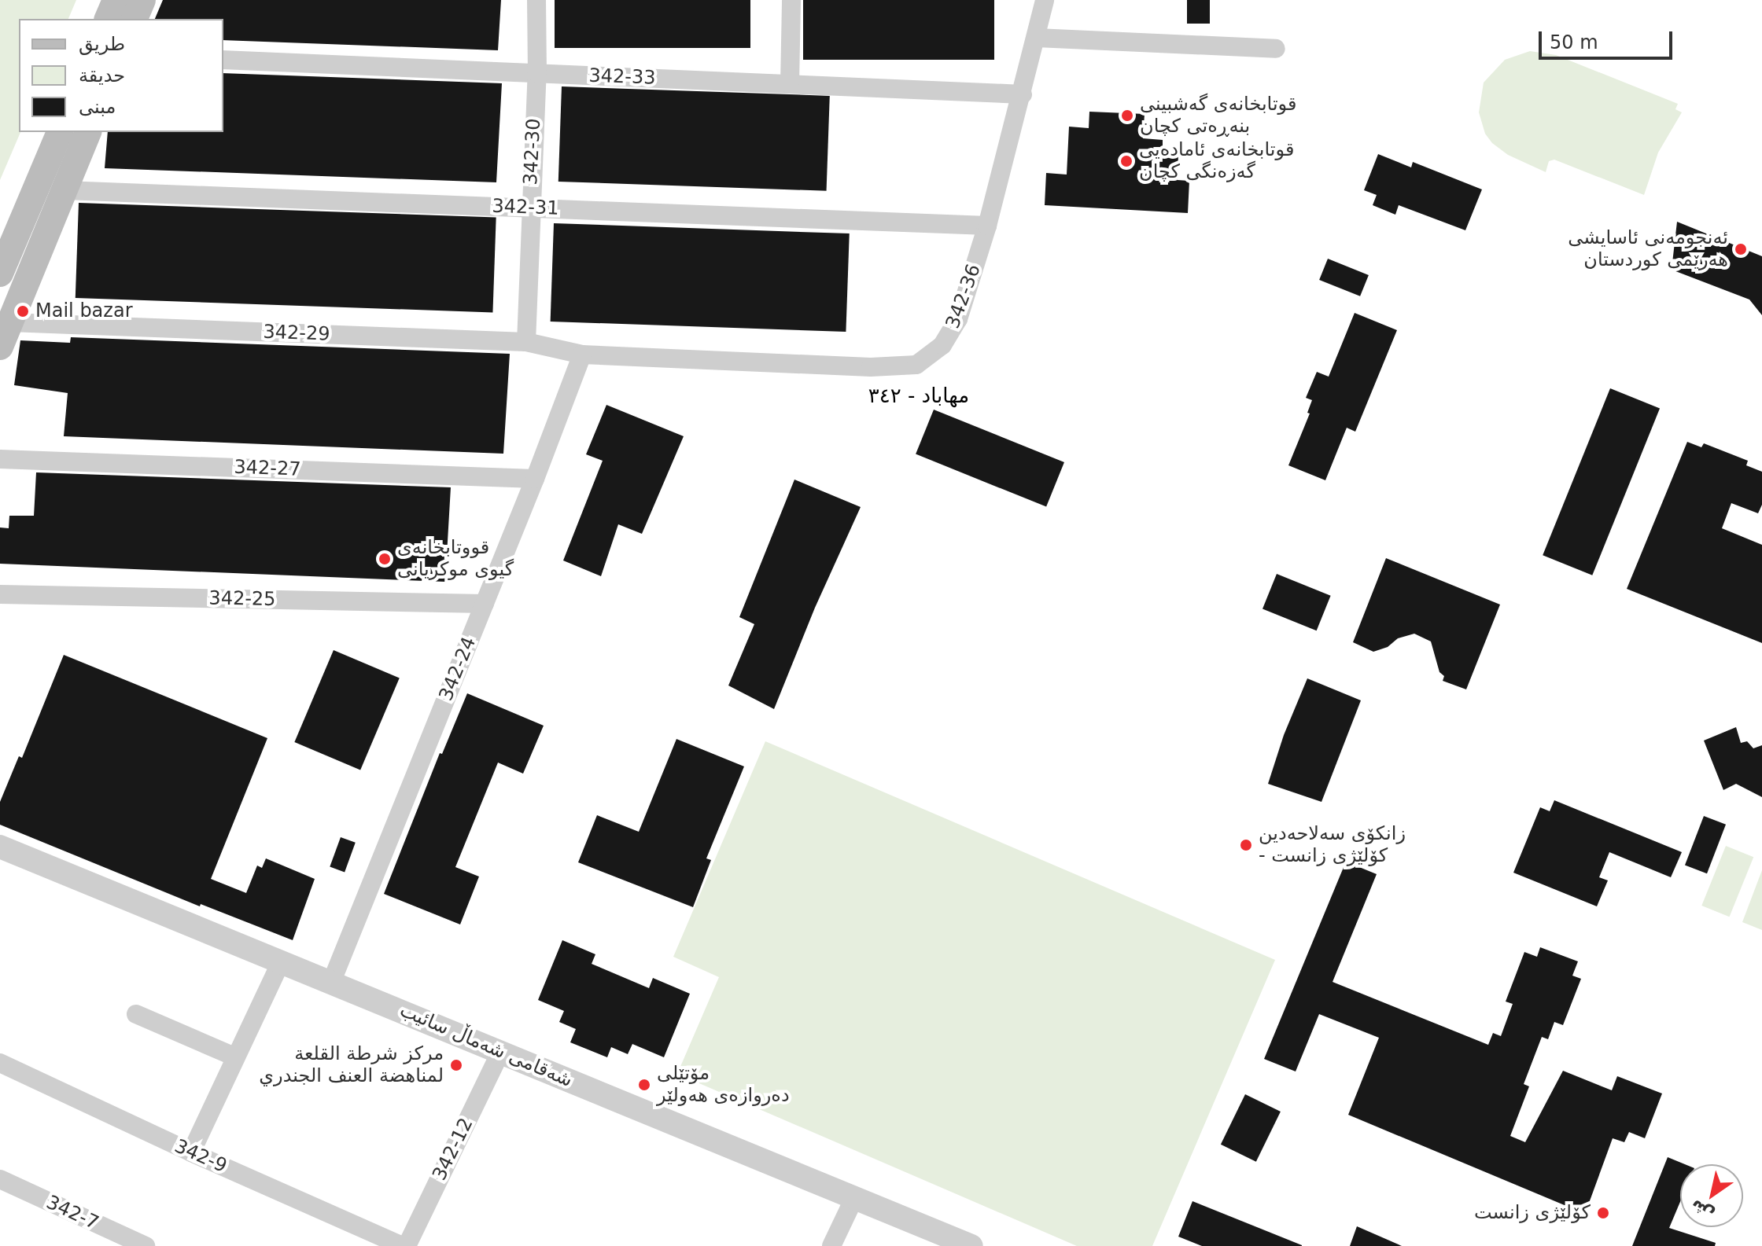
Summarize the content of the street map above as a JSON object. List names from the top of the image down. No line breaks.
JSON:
{"streets":{"street":["342-33","342-30","342-31","342-36","342-29","342-27","342-25","342-24","شەقامی شەماڵ سائیب","342-12","342-9","342-7"]},"crossings":[["342-33","342-30"],["342-33","342-36"],["342-30","342-31"],["342-30","342-29"],["342-31","342-36"],["342-36","342-29"],["342-36","342-24"],["342-29","342-24"],["342-27","342-24"],["342-25","342-24"],["342-24","شەقامی شەماڵ سائیب"],["شەقامی شەماڵ سائیب","342-12"],["342-12","342-9"]],"districts":["مهاباد - ٣٤٢"],"places":["قوتابخانەی گەشبینی بنەڕەتی کچان","قوتابخانەی ئامادەیی گەزەنگی کچان","ئەنجومەنی ئاسایشی هەرێمی کوردستان","Mail bazar","قووتابخانەی گيوی موكريانی","زانکۆی سەلاحەدین - کۆلێژی زانست","مركز شرطة القلعة لمناهضة العنف الجندري","مۆتێلی دەروازەی هەولێر","کۆلێژی زانست"],"legend":["طريق","حديقة","مبنى"],"scale_bar":"50 m","north":"bottom left"}
